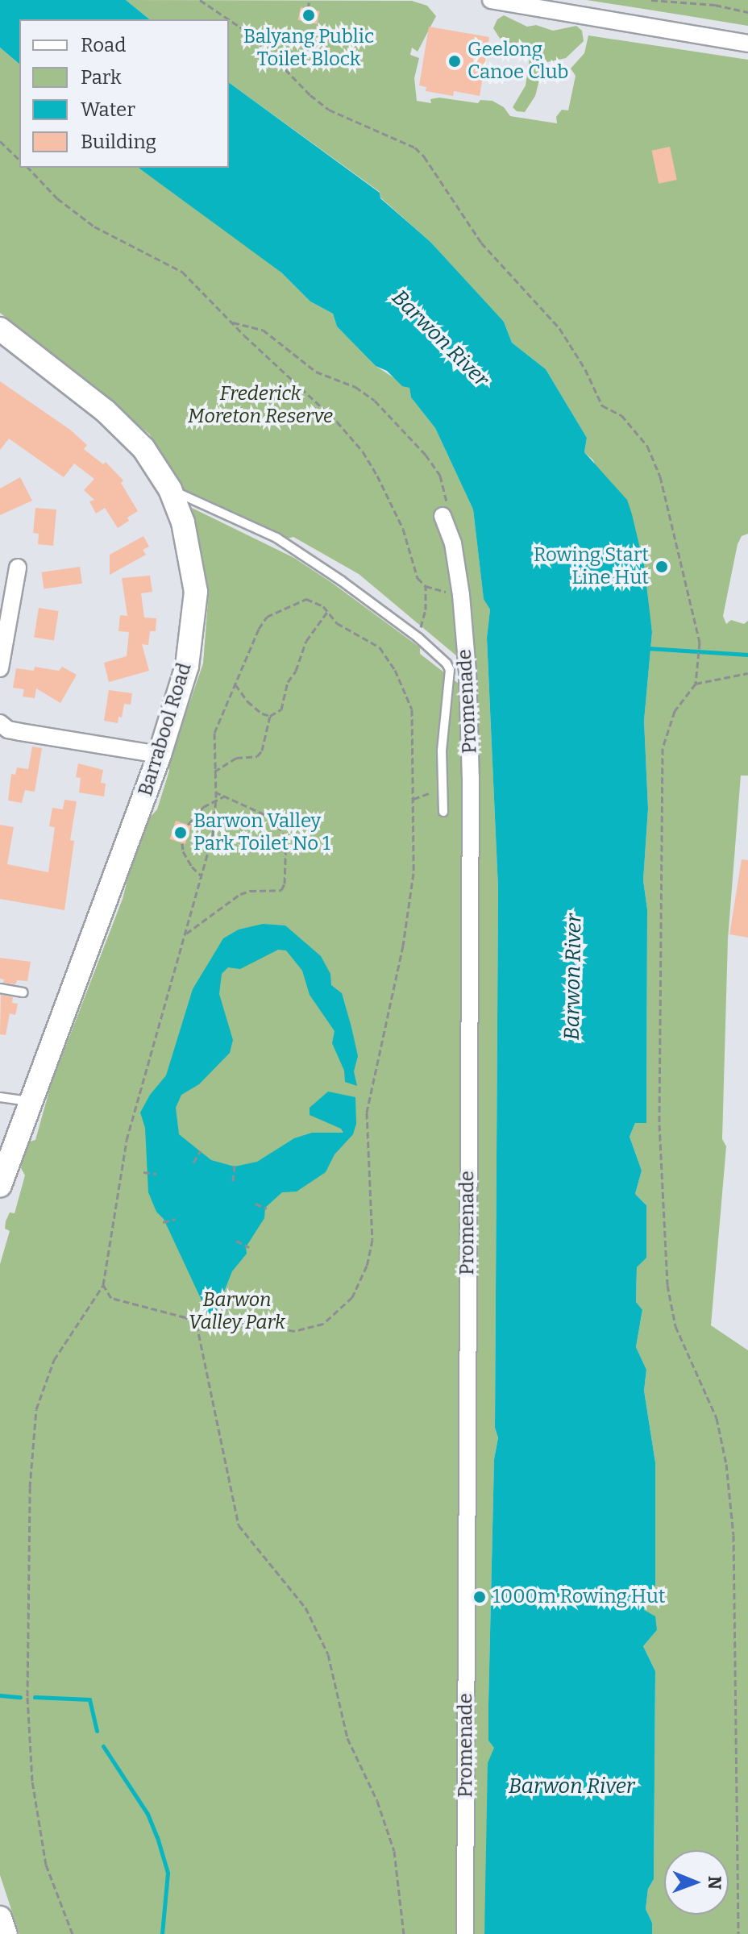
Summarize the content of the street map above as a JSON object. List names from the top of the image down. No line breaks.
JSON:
{"streets":{"street":["Promenade","Barrabool Road"]},"crossings":[["Promenade","Barrabool Road"]],"water":["Barwon River"],"parks":["Frederick Moreton Reserve","Barwon Valley Park"],"places":["Balyang Public Toilet Block","Geelong Canoe Club","Rowing Start Line Hut","Barwon Valley Park Toilet No 1","1000m Rowing Hut"],"legend":["Road","Park","Water","Building"],"north":"right"}
